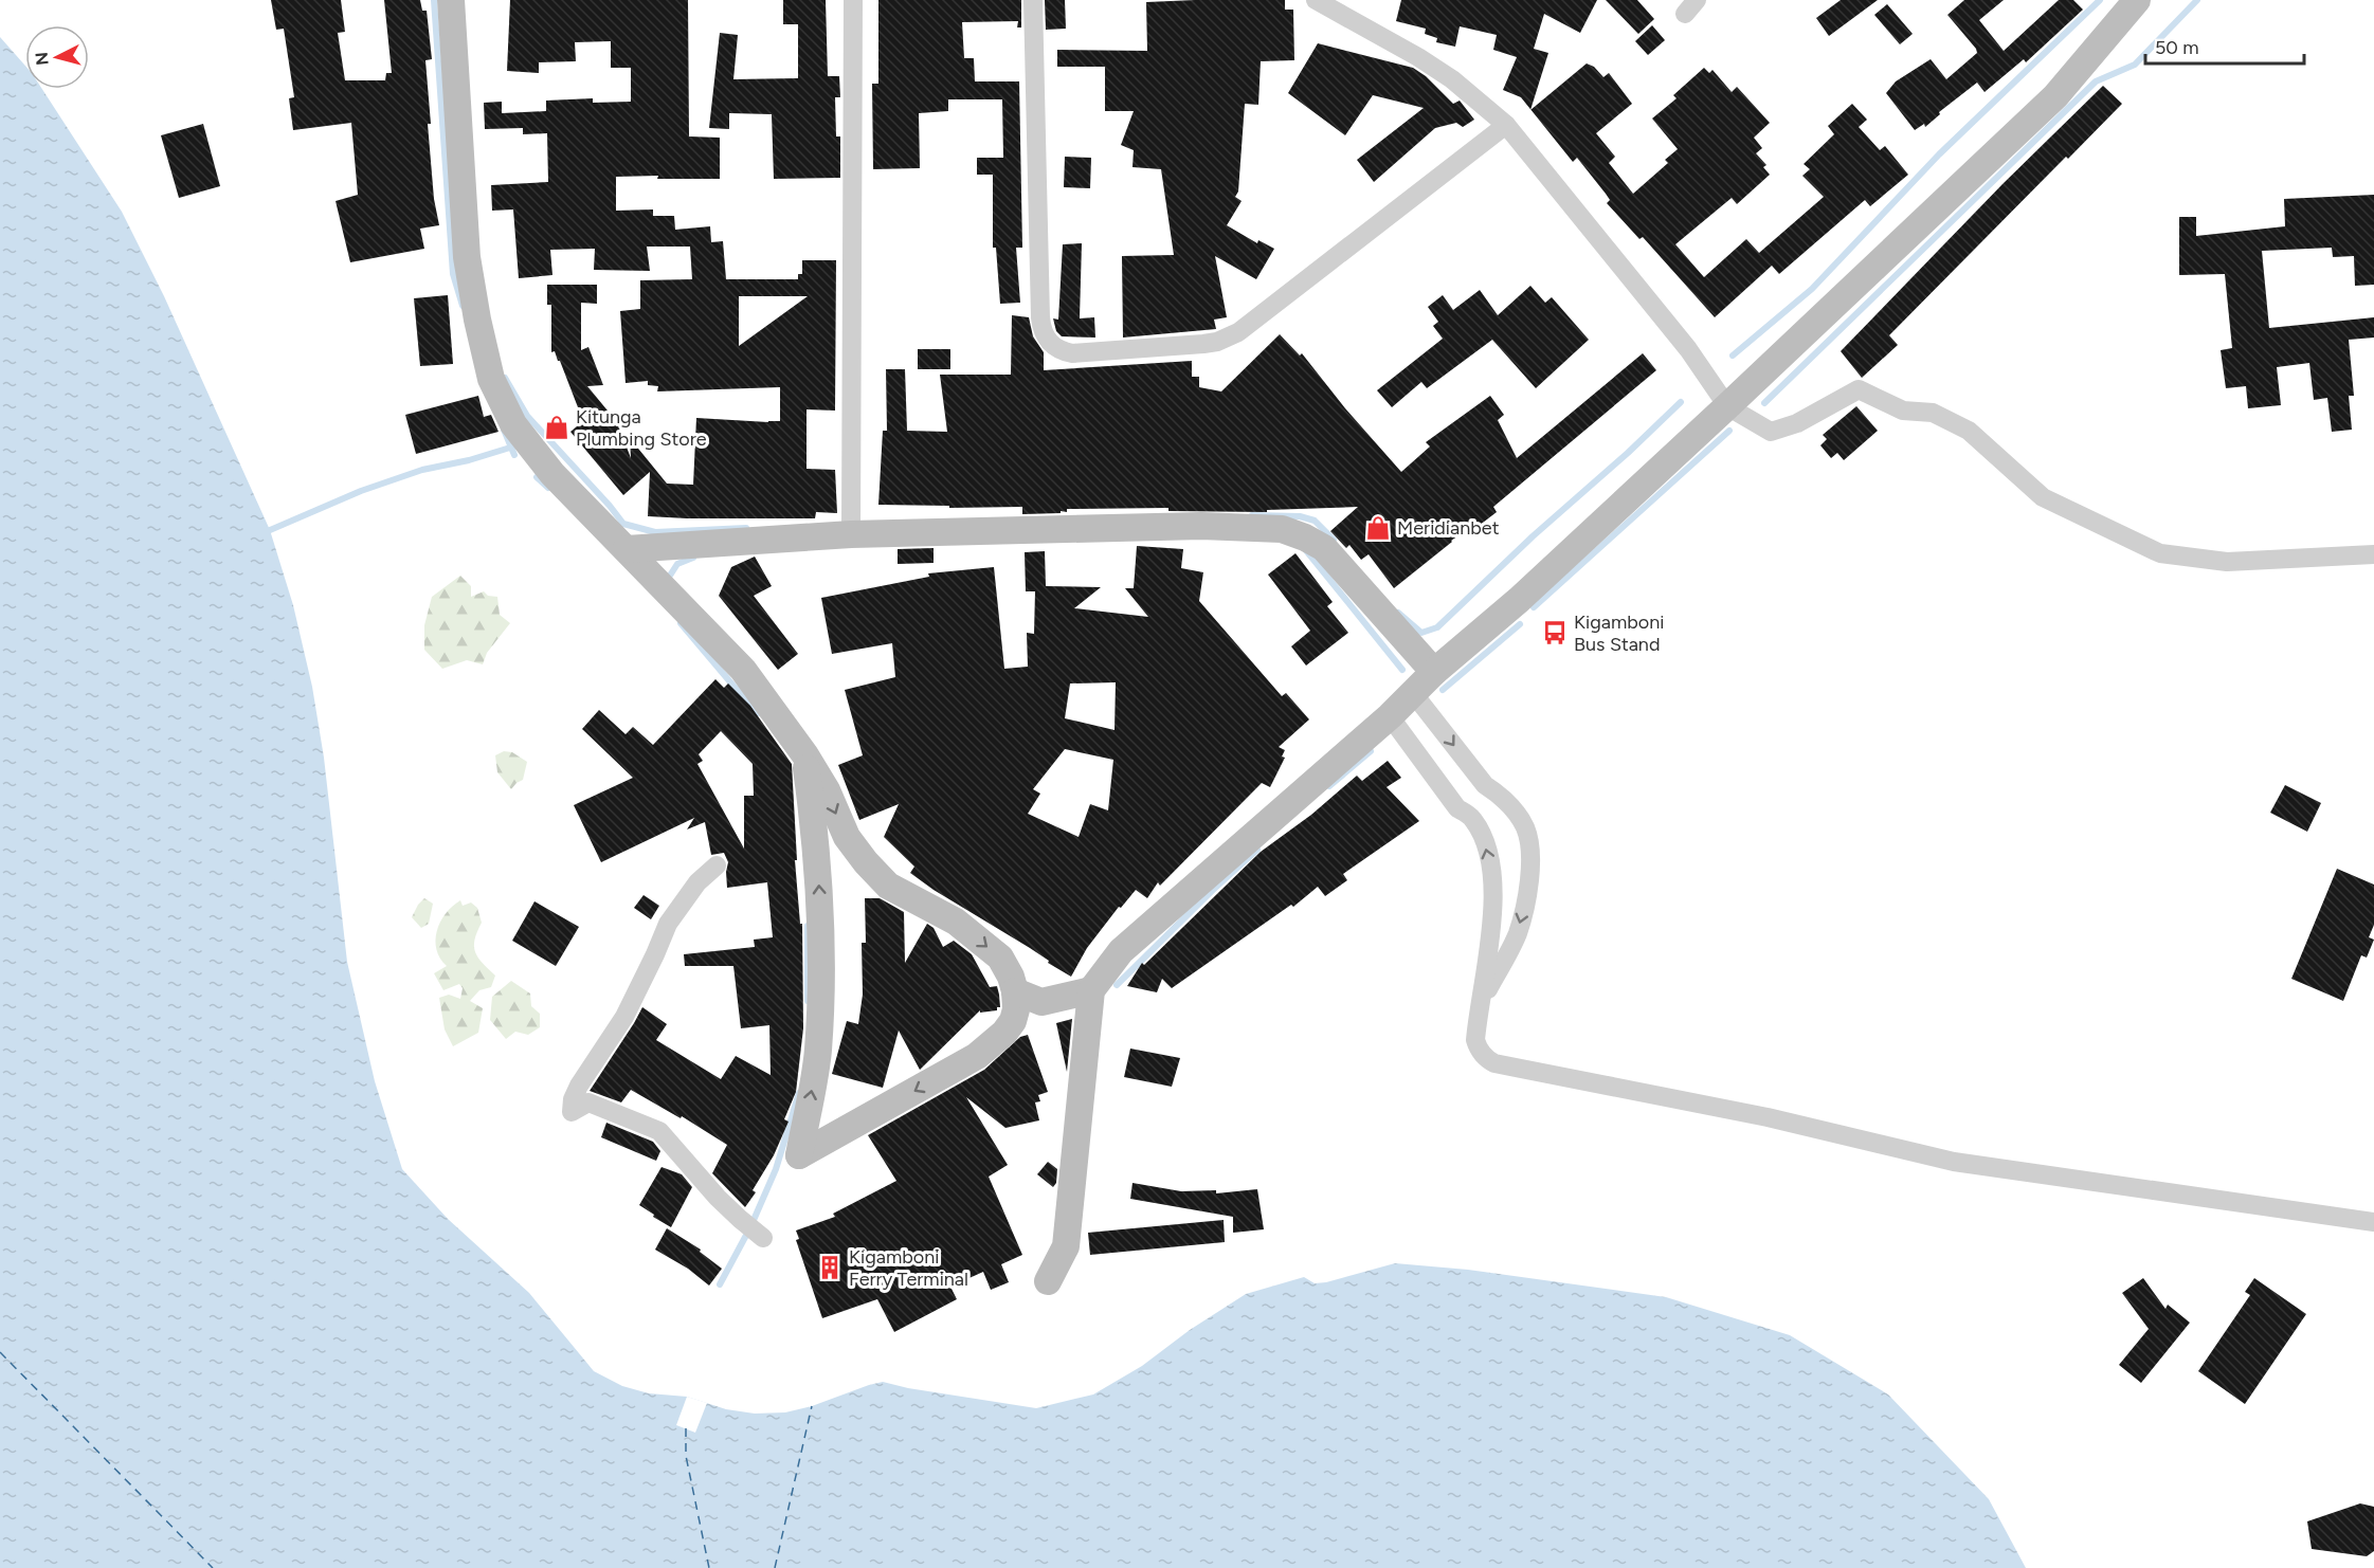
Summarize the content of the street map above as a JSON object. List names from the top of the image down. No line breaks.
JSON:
{"places":{"shop":["Kitunga Plumbing Store","Meridianbet"],"bus stop":["Kigamboni Bus Stand"],"building":["Kigamboni Ferry Terminal"]},"scale_bar":"50 m","north":"left"}
